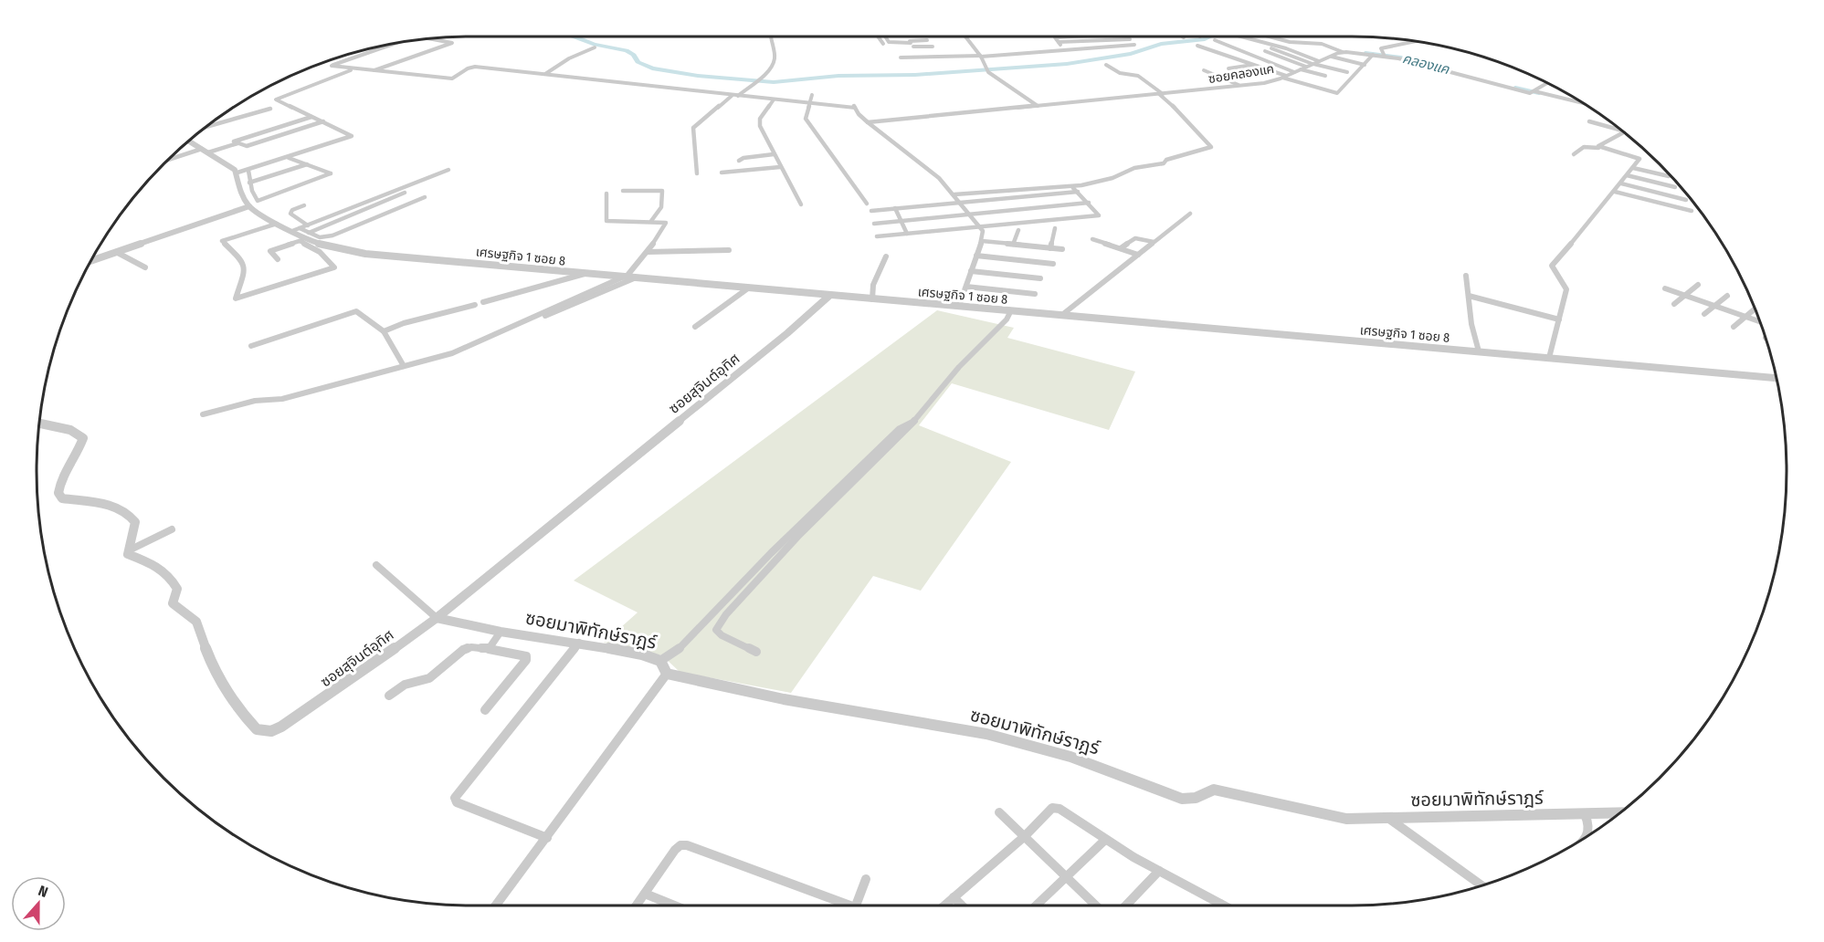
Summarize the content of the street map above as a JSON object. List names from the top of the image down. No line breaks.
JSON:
{"streets":{"street":["ซอยคลองแค","เศรษฐกิจ 1 ซอย 8","ซอยสุจินต์อุทิศ","ซอยมาพิทักษ์ราฎร์"]},"crossings":[["เศรษฐกิจ 1 ซอย 8","ซอยสุจินต์อุทิศ"],["ซอยสุจินต์อุทิศ","ซอยมาพิทักษ์ราฎร์"]],"water":["คลองแค"],"north":"top"}
